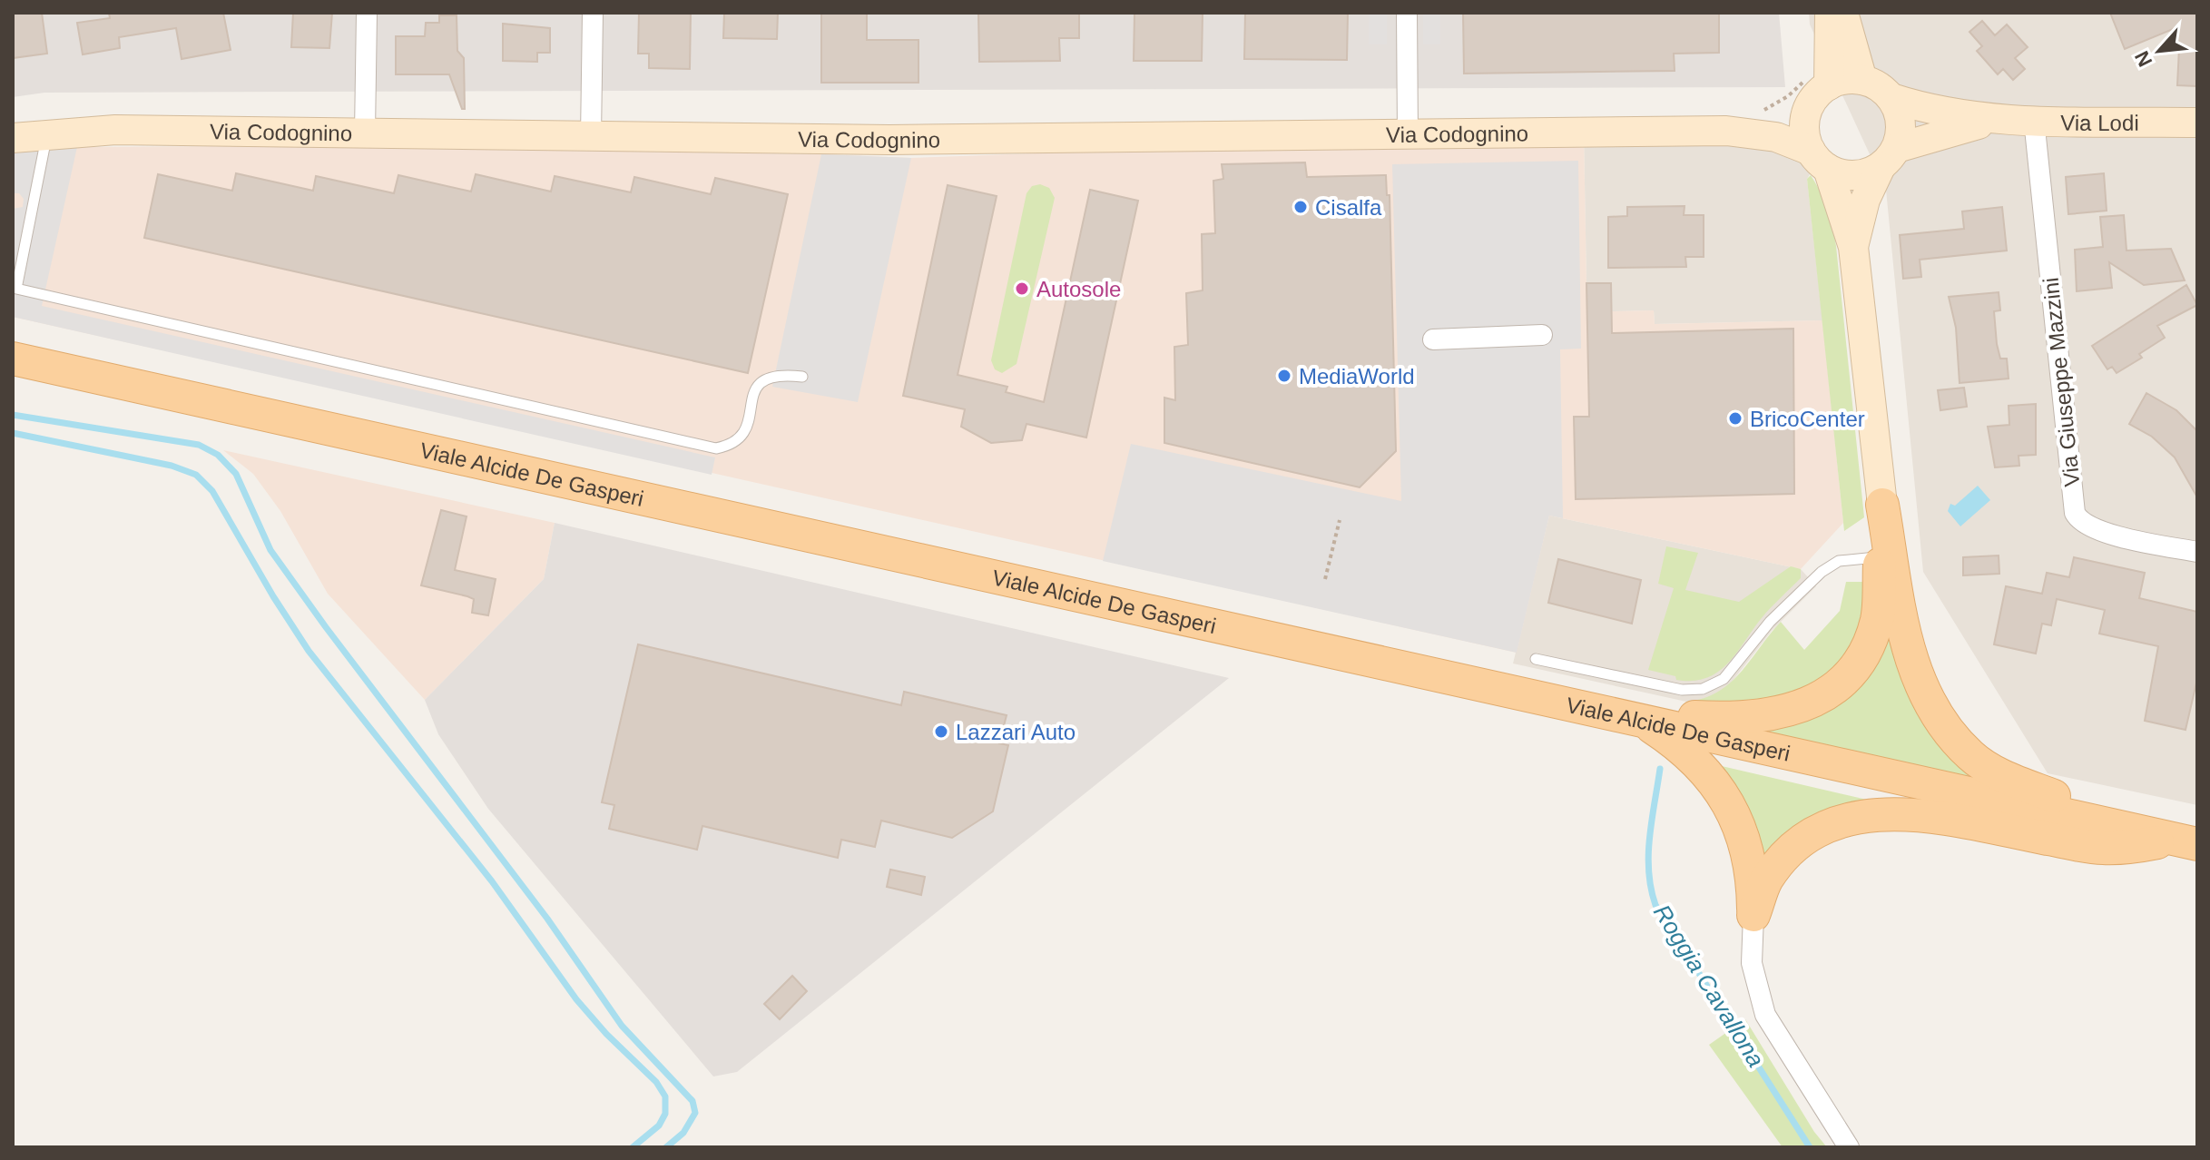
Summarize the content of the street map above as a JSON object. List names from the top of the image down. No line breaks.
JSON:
{"streets":{"main road":["Viale Alcide De Gasperi"],"street":["Via Lodi","Via Codognino","Via Giuseppe Mazzini"]},"crossings":[["Via Lodi","Via Codognino"],["Via Lodi","Via Giuseppe Mazzini"]],"water":["Roggia Cavallona"],"places":["Cisalfa","Autosole","MediaWorld","BricoCenter","Lazzari Auto"],"north":"bottom left"}
